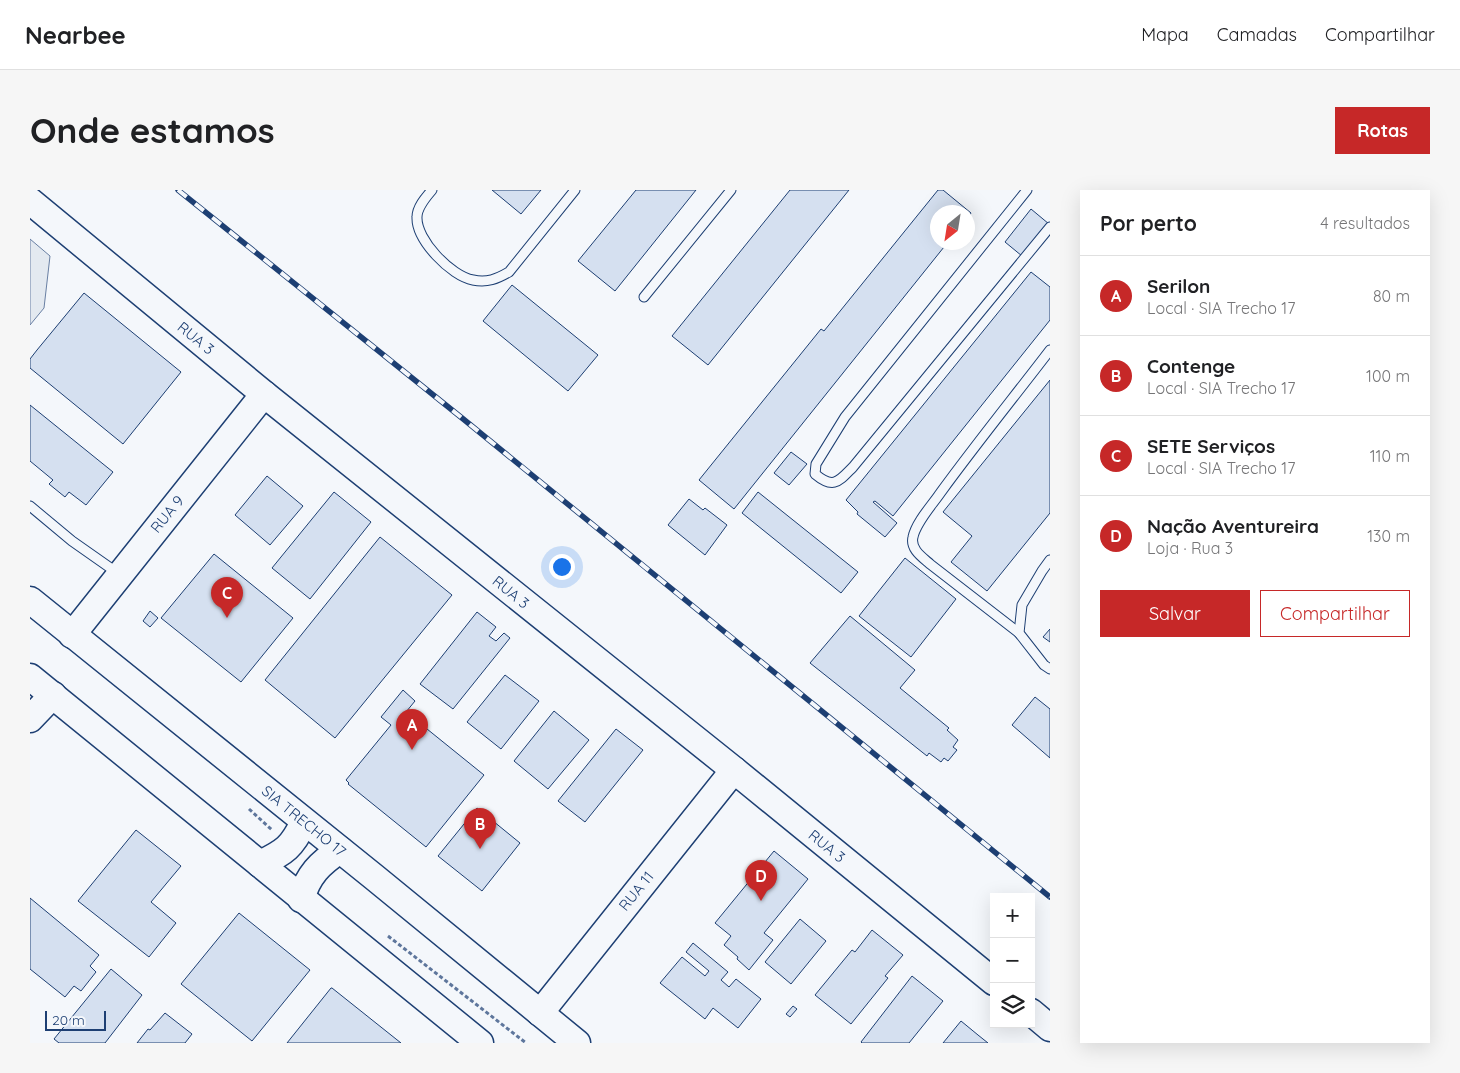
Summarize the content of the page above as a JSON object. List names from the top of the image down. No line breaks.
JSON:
{"streets":{"street":["RUA 3","RUA 9","SIA TRECHO 17","RUA 11"]},"crossings":[["RUA 3","RUA 9"],["RUA 3","RUA 11"],["RUA 9","SIA TRECHO 17"],["SIA TRECHO 17","RUA 11"]],"scale_bar":"20 m","north":"bottom left","page":{"header":"Nearbee","nav":["Mapa","Camadas","Compartilhar"],"buttons":["Rotas",["Salvar","Compartilhar"]],"title":"Onde estamos","heading":["Por perto","4 resultados"],"list":[{"mark":"A","name":"Serilon","note":"Local · SIA Trecho 17","value":"80 m"},{"mark":"B","name":"Contenge","note":"Local · SIA Trecho 17","value":"100 m"},{"mark":"C","name":"SETE Serviços","note":"Local · SIA Trecho 17","value":"110 m"},{"mark":"D","name":"Nação Aventureira","note":"Loja · Rua 3","value":"130 m"}],"pins":["C","A","B","D"],"map_buttons":["+","−"],"scale":"20 m"}}
